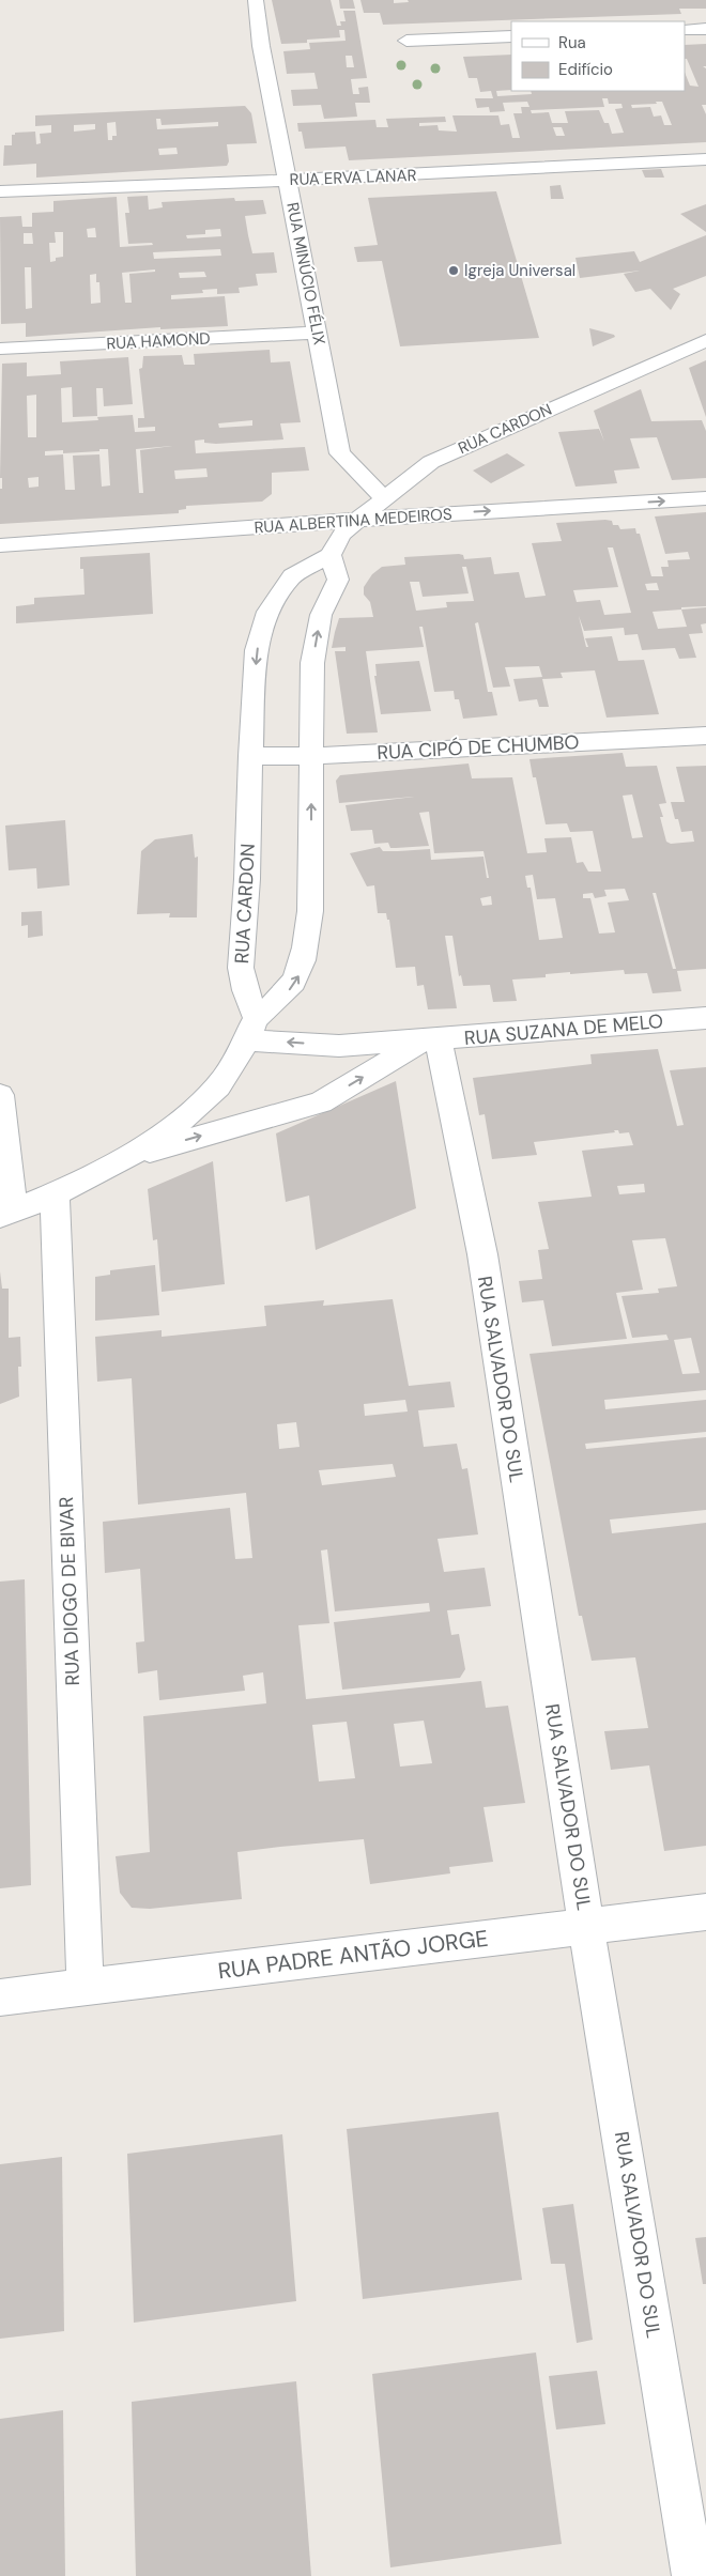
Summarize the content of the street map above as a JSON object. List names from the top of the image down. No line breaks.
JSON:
{"streets":{"street":["RUA ERVA LANAR","RUA MINÚCIO FÉLIX","RUA HAMOND","RUA CARDON","RUA ALBERTINA MEDEIROS","RUA CIPÓ DE CHUMBO","RUA SUZANA DE MELO","RUA SALVADOR DO SUL","RUA DIOGO DE BIVAR","RUA PADRE ANTÃO JORGE"]},"crossings":[["RUA ERVA LANAR","RUA MINÚCIO FÉLIX"],["RUA MINÚCIO FÉLIX","RUA HAMOND"],["RUA MINÚCIO FÉLIX","RUA CARDON"],["RUA CARDON","RUA ALBERTINA MEDEIROS"],["RUA CARDON","RUA CIPÓ DE CHUMBO"],["RUA CARDON","RUA SUZANA DE MELO"],["RUA SUZANA DE MELO","RUA SALVADOR DO SUL"],["RUA SUZANA DE MELO","RUA DIOGO DE BIVAR"],["RUA SALVADOR DO SUL","RUA PADRE ANTÃO JORGE"],["RUA DIOGO DE BIVAR","RUA PADRE ANTÃO JORGE"]],"one_way":["RUA ALBERTINA MEDEIROS"],"places":["Igreja Universal"],"legend":["Rua","Edifício"]}
